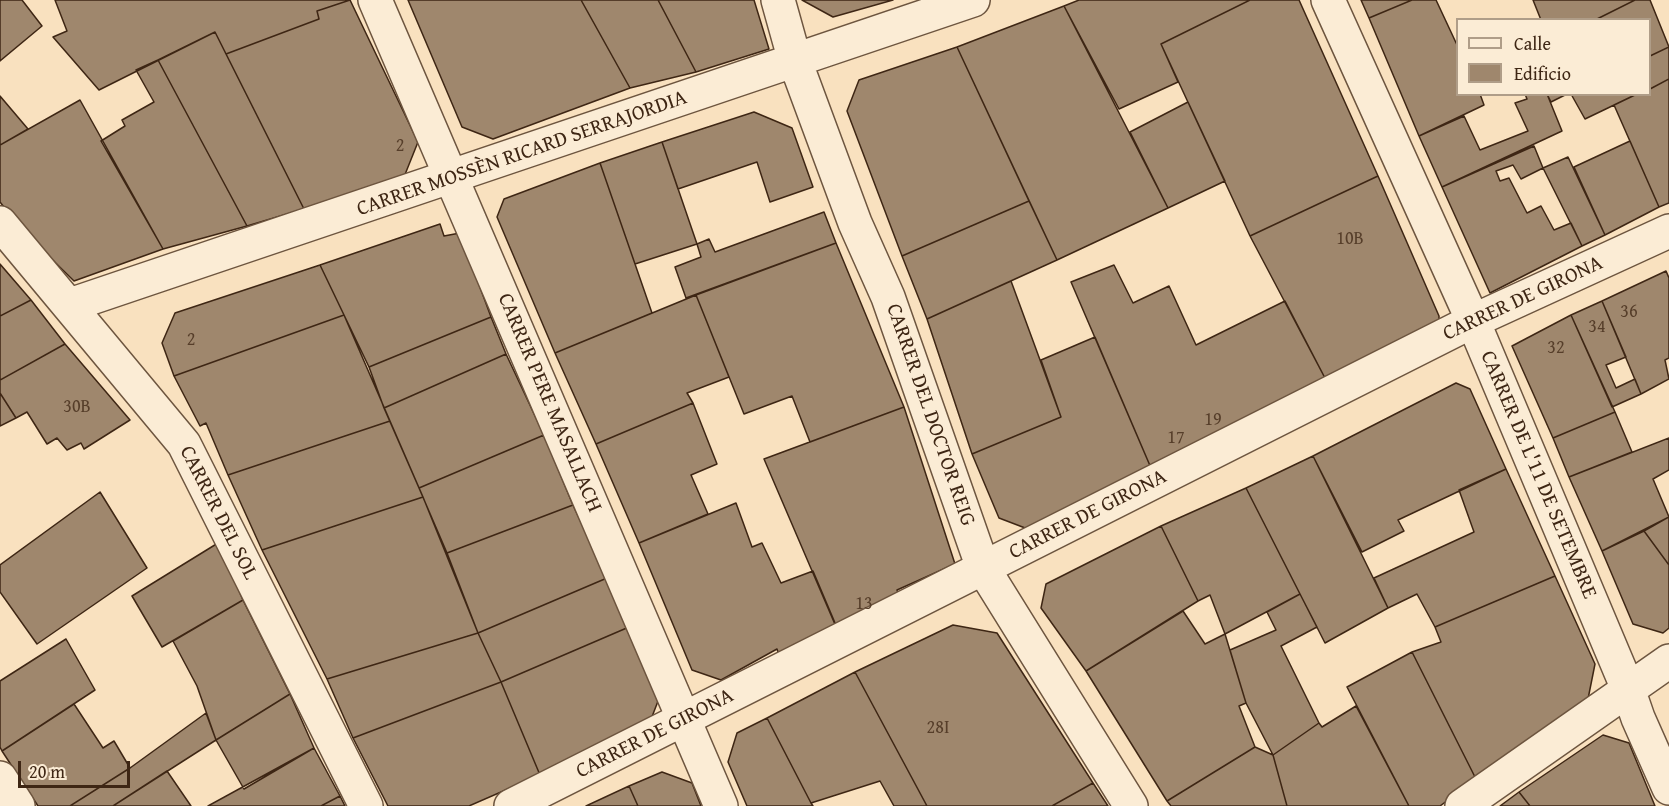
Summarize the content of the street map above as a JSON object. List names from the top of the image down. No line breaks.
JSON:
{"streets":{"street":["CARRER MOSSÈN RICARD SERRAJORDIA","CARRER DE GIRONA","CARRER PERE MASALLACH","CARRER DEL DOCTOR REIG","CARRER DE L'11 DE SETEMBRE","CARRER DEL SOL"]},"crossings":[["CARRER MOSSÈN RICARD SERRAJORDIA","CARRER PERE MASALLACH"],["CARRER MOSSÈN RICARD SERRAJORDIA","CARRER DEL DOCTOR REIG"],["CARRER MOSSÈN RICARD SERRAJORDIA","CARRER DEL SOL"],["CARRER DE GIRONA","CARRER PERE MASALLACH"],["CARRER DE GIRONA","CARRER DEL DOCTOR REIG"],["CARRER DE GIRONA","CARRER DE L'11 DE SETEMBRE"]],"house_numbers":["2","10B","36","34","2","32","30B","19","17","13","28I"],"legend":["Calle","Edificio"],"scale_bar":"20 m"}
